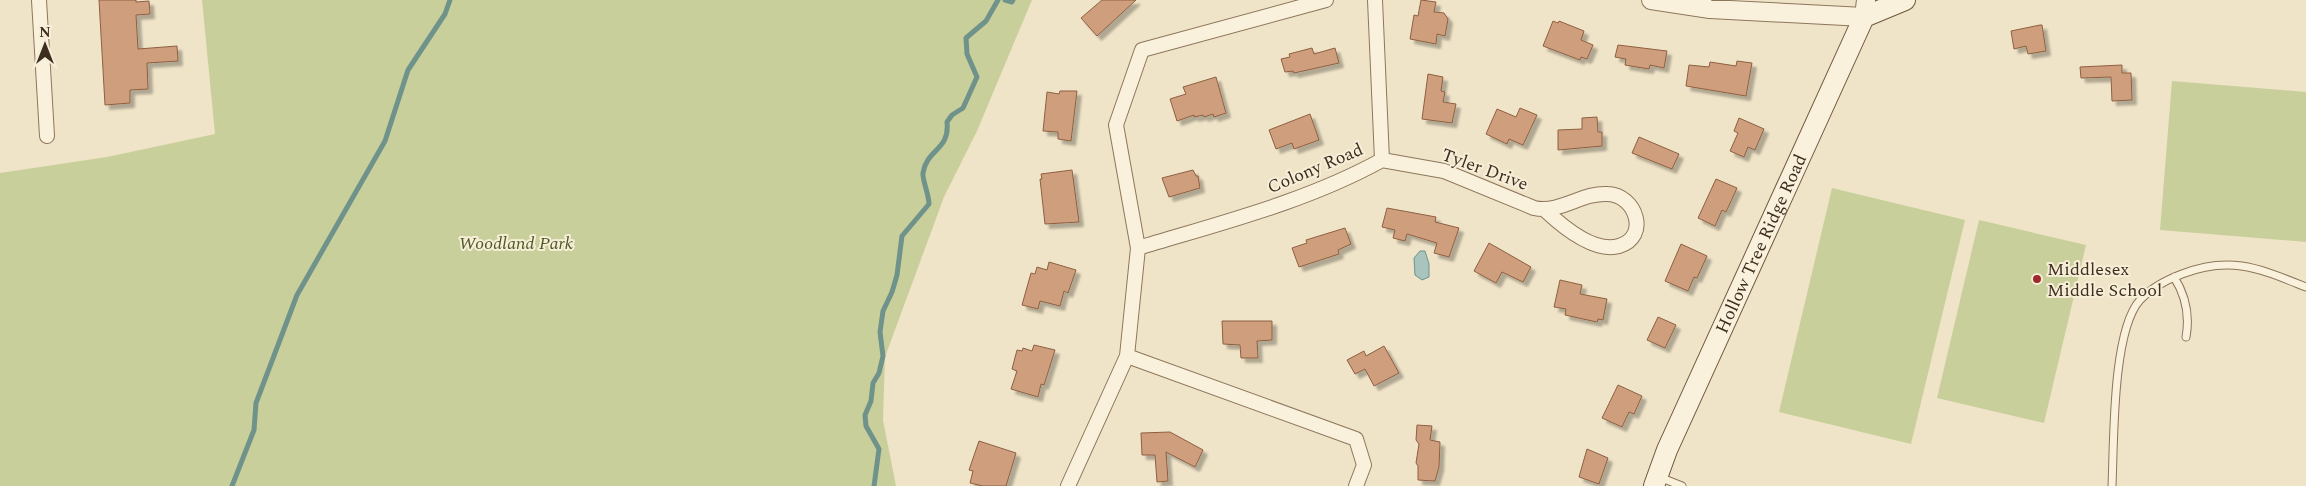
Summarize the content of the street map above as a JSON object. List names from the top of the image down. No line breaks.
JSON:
{"streets":{"main road":["Hollow Tree Ridge Road"],"street":["Colony Road","Tyler Drive"]},"crossings":[["Colony Road","Tyler Drive"]],"parks":["Woodland Park"],"places":["Middlesex Middle School"],"north":"top"}
